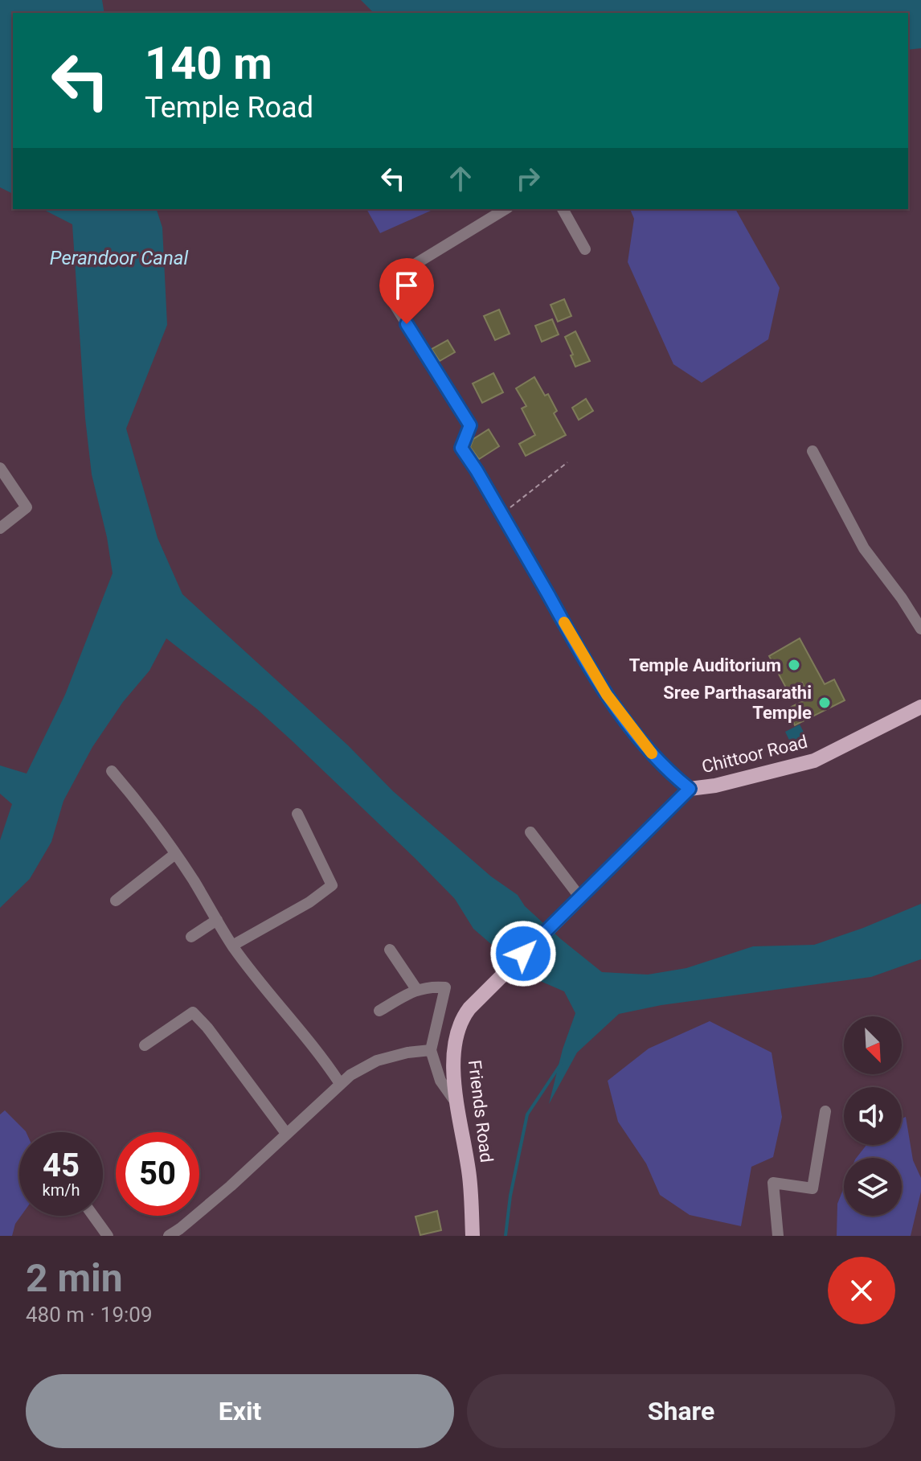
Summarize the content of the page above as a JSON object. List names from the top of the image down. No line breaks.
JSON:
{"streets":{"main road":["Chittoor Road","Friends Road"]},"crossings":[["Chittoor Road","Friends Road"]],"water":["Perandoor Canal"],"places":["Temple Auditorium","Sree Parthasarathi Temple"],"north":"bottom right","page":{"turn":["140 m","Temple Road"],"speed":"45 km/h","limit":"50","heading":["2 min","480 m · 19:09"],"buttons":["Exit","Share"]}}
